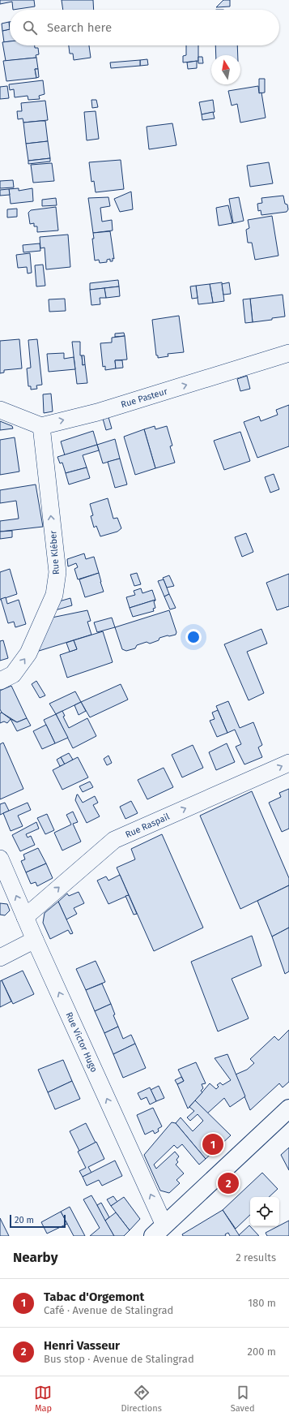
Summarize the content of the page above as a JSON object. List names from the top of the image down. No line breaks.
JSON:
{"streets":{"street":["Rue Pasteur","Rue Kléber","Rue Raspail","Rue Victor Hugo"]},"crossings":[["Rue Pasteur","Rue Kléber"],["Rue Raspail","Rue Victor Hugo"]],"one_way":["Rue Pasteur","Rue Kléber","Rue Raspail","Rue Victor Hugo"],"scale_bar":"20 m","north":"top","page":{"search":"Search here","pins":["1","2"],"scale":"20 m","heading":["Nearby","2 results"],"list":[{"mark":"1","name":"Tabac d'Orgemont","note":"Café · Avenue de Stalingrad","value":"180 m"},{"mark":"2","name":"Henri Vasseur","note":"Bus stop · Avenue de Stalingrad","value":"200 m"}],"nav":["Map","Directions","Saved"]}}
